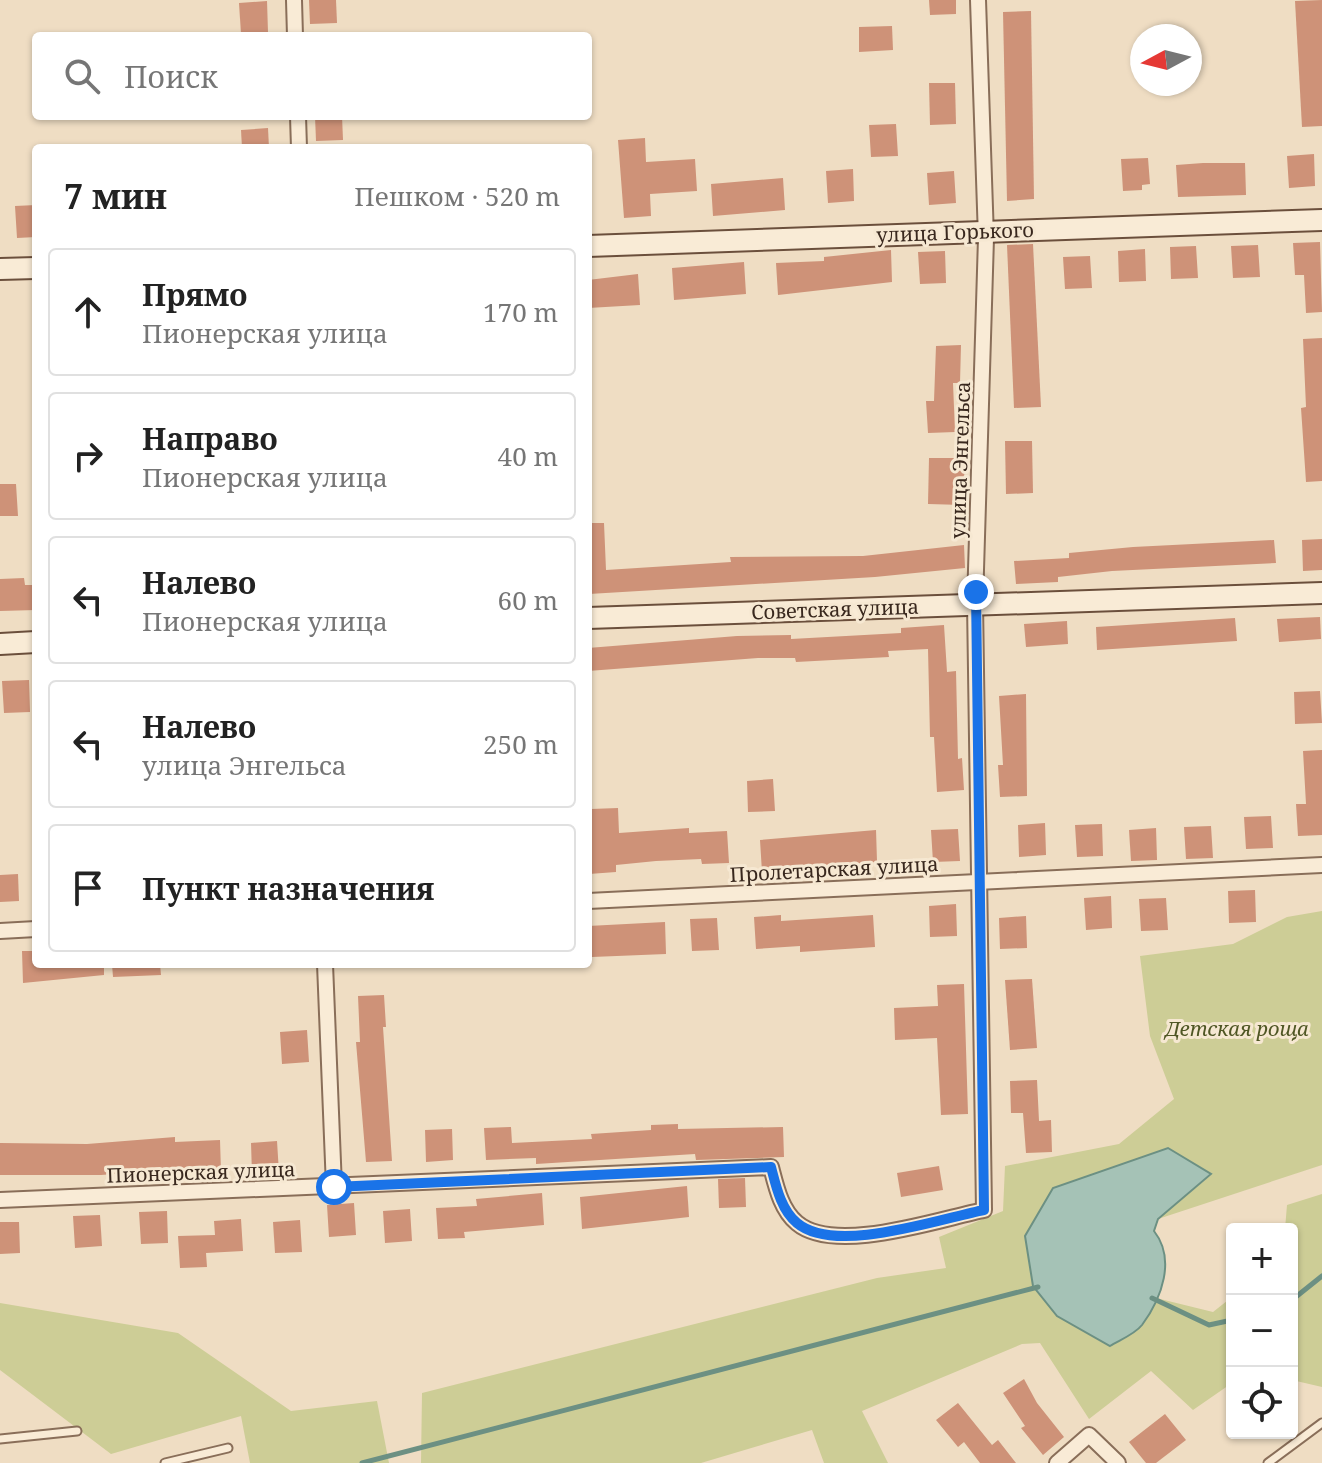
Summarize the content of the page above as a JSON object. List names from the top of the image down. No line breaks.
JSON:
{"streets":{"street":["улица Горького","улица Энгельса","Советская улица","Пролетарская улица","Пионерская улица"]},"crossings":[["улица Горького","улица Энгельса"],["улица Энгельса","Советская улица"],["улица Энгельса","Пролетарская улица"],["улица Энгельса","Пионерская улица"]],"parks":["Детская роща"],"north":"left","page":{"search":"Поиск","heading":["7 мин","Пешком · 520 m"],"list":[["Прямо","Пионерская улица","170 m"],["Направо","Пионерская улица","40 m"],["Налево","Пионерская улица","60 m"],["Налево","улица Энгельса","250 m"],"Пункт назначения"],"map_buttons":["+","−"]}}
